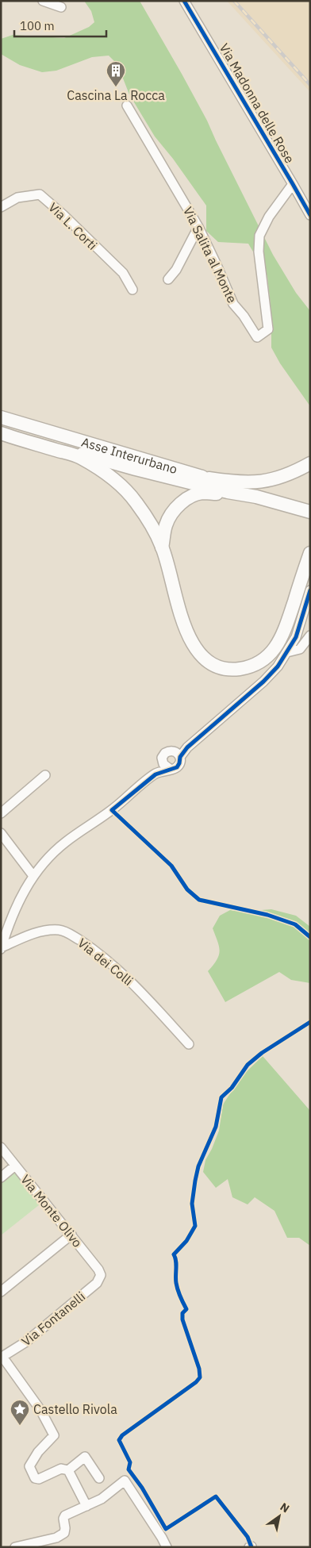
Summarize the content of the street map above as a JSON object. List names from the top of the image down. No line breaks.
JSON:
{"streets":{"highway":["Asse Interurbano"],"street":["Via Madonna delle Rose","Via L. Corti","Via Salita al Monte","Via dei Colli","Via Monte Olivo","Via Fontanelli"]},"crossings":[["Via Madonna delle Rose","Via Salita al Monte"],["Via Monte Olivo","Via Fontanelli"]],"places":{"building":["Cascina La Rocca"],"place":["Castello Rivola"]},"scale_bar":"100 m","north":"top right"}
